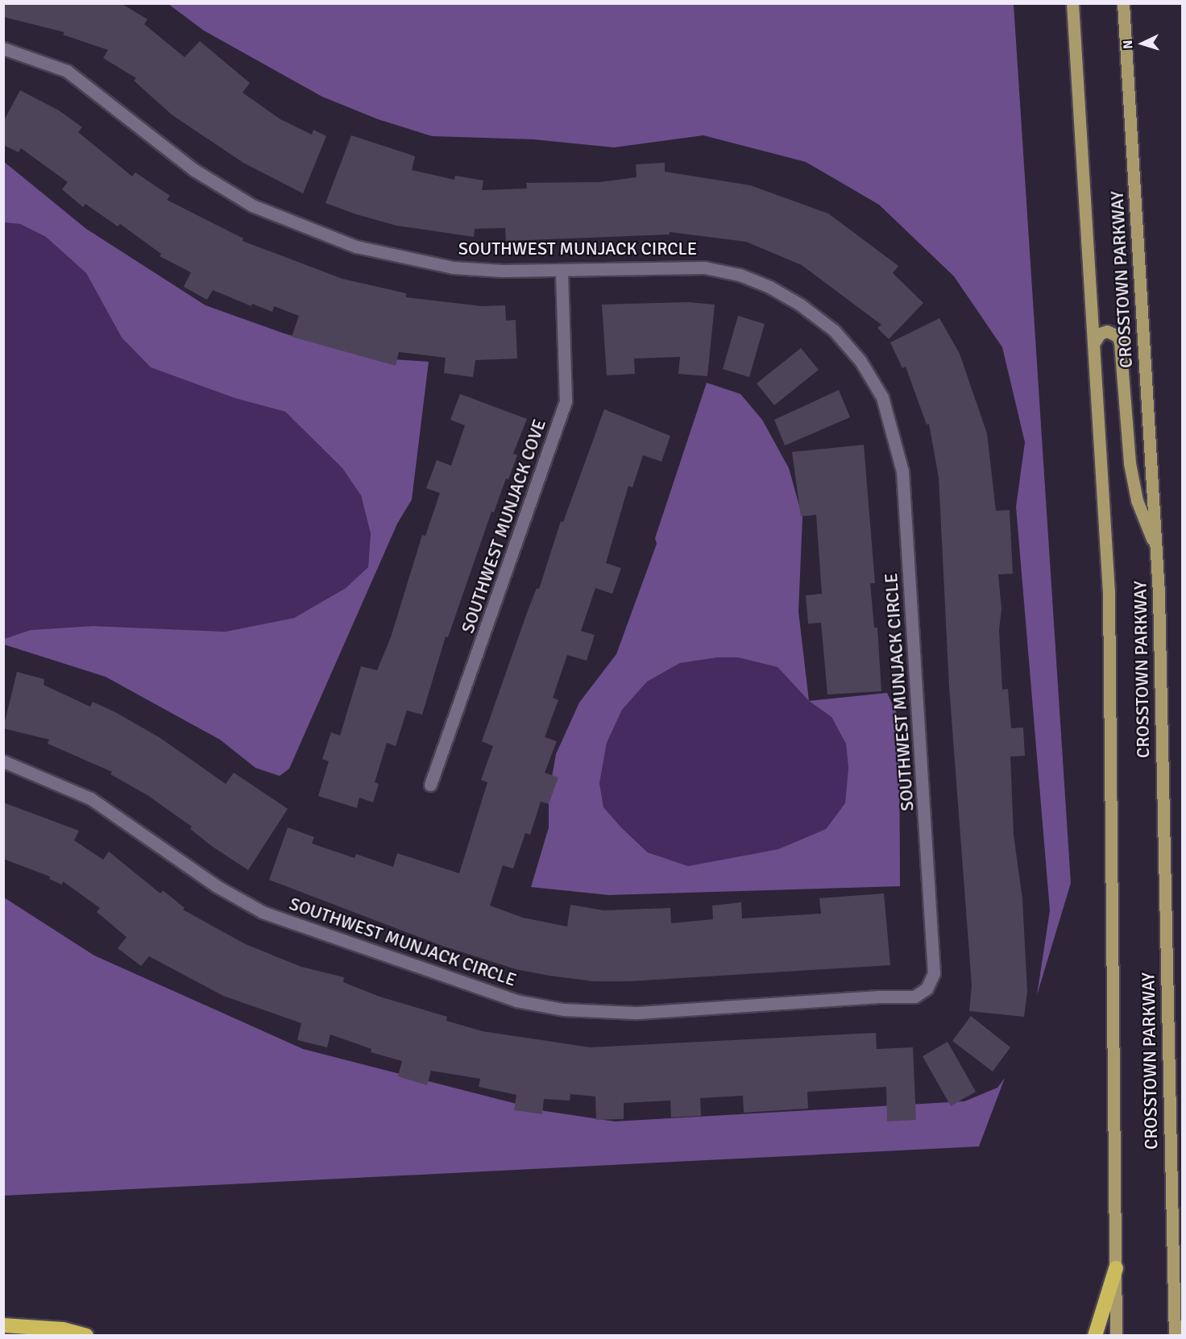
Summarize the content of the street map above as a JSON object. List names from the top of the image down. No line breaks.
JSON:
{"streets":{"main road":["CROSSTOWN PARKWAY"],"street":["SOUTHWEST MUNJACK CIRCLE","SOUTHWEST MUNJACK COVE"]},"crossings":[["SOUTHWEST MUNJACK CIRCLE","SOUTHWEST MUNJACK COVE"]],"north":"left"}
